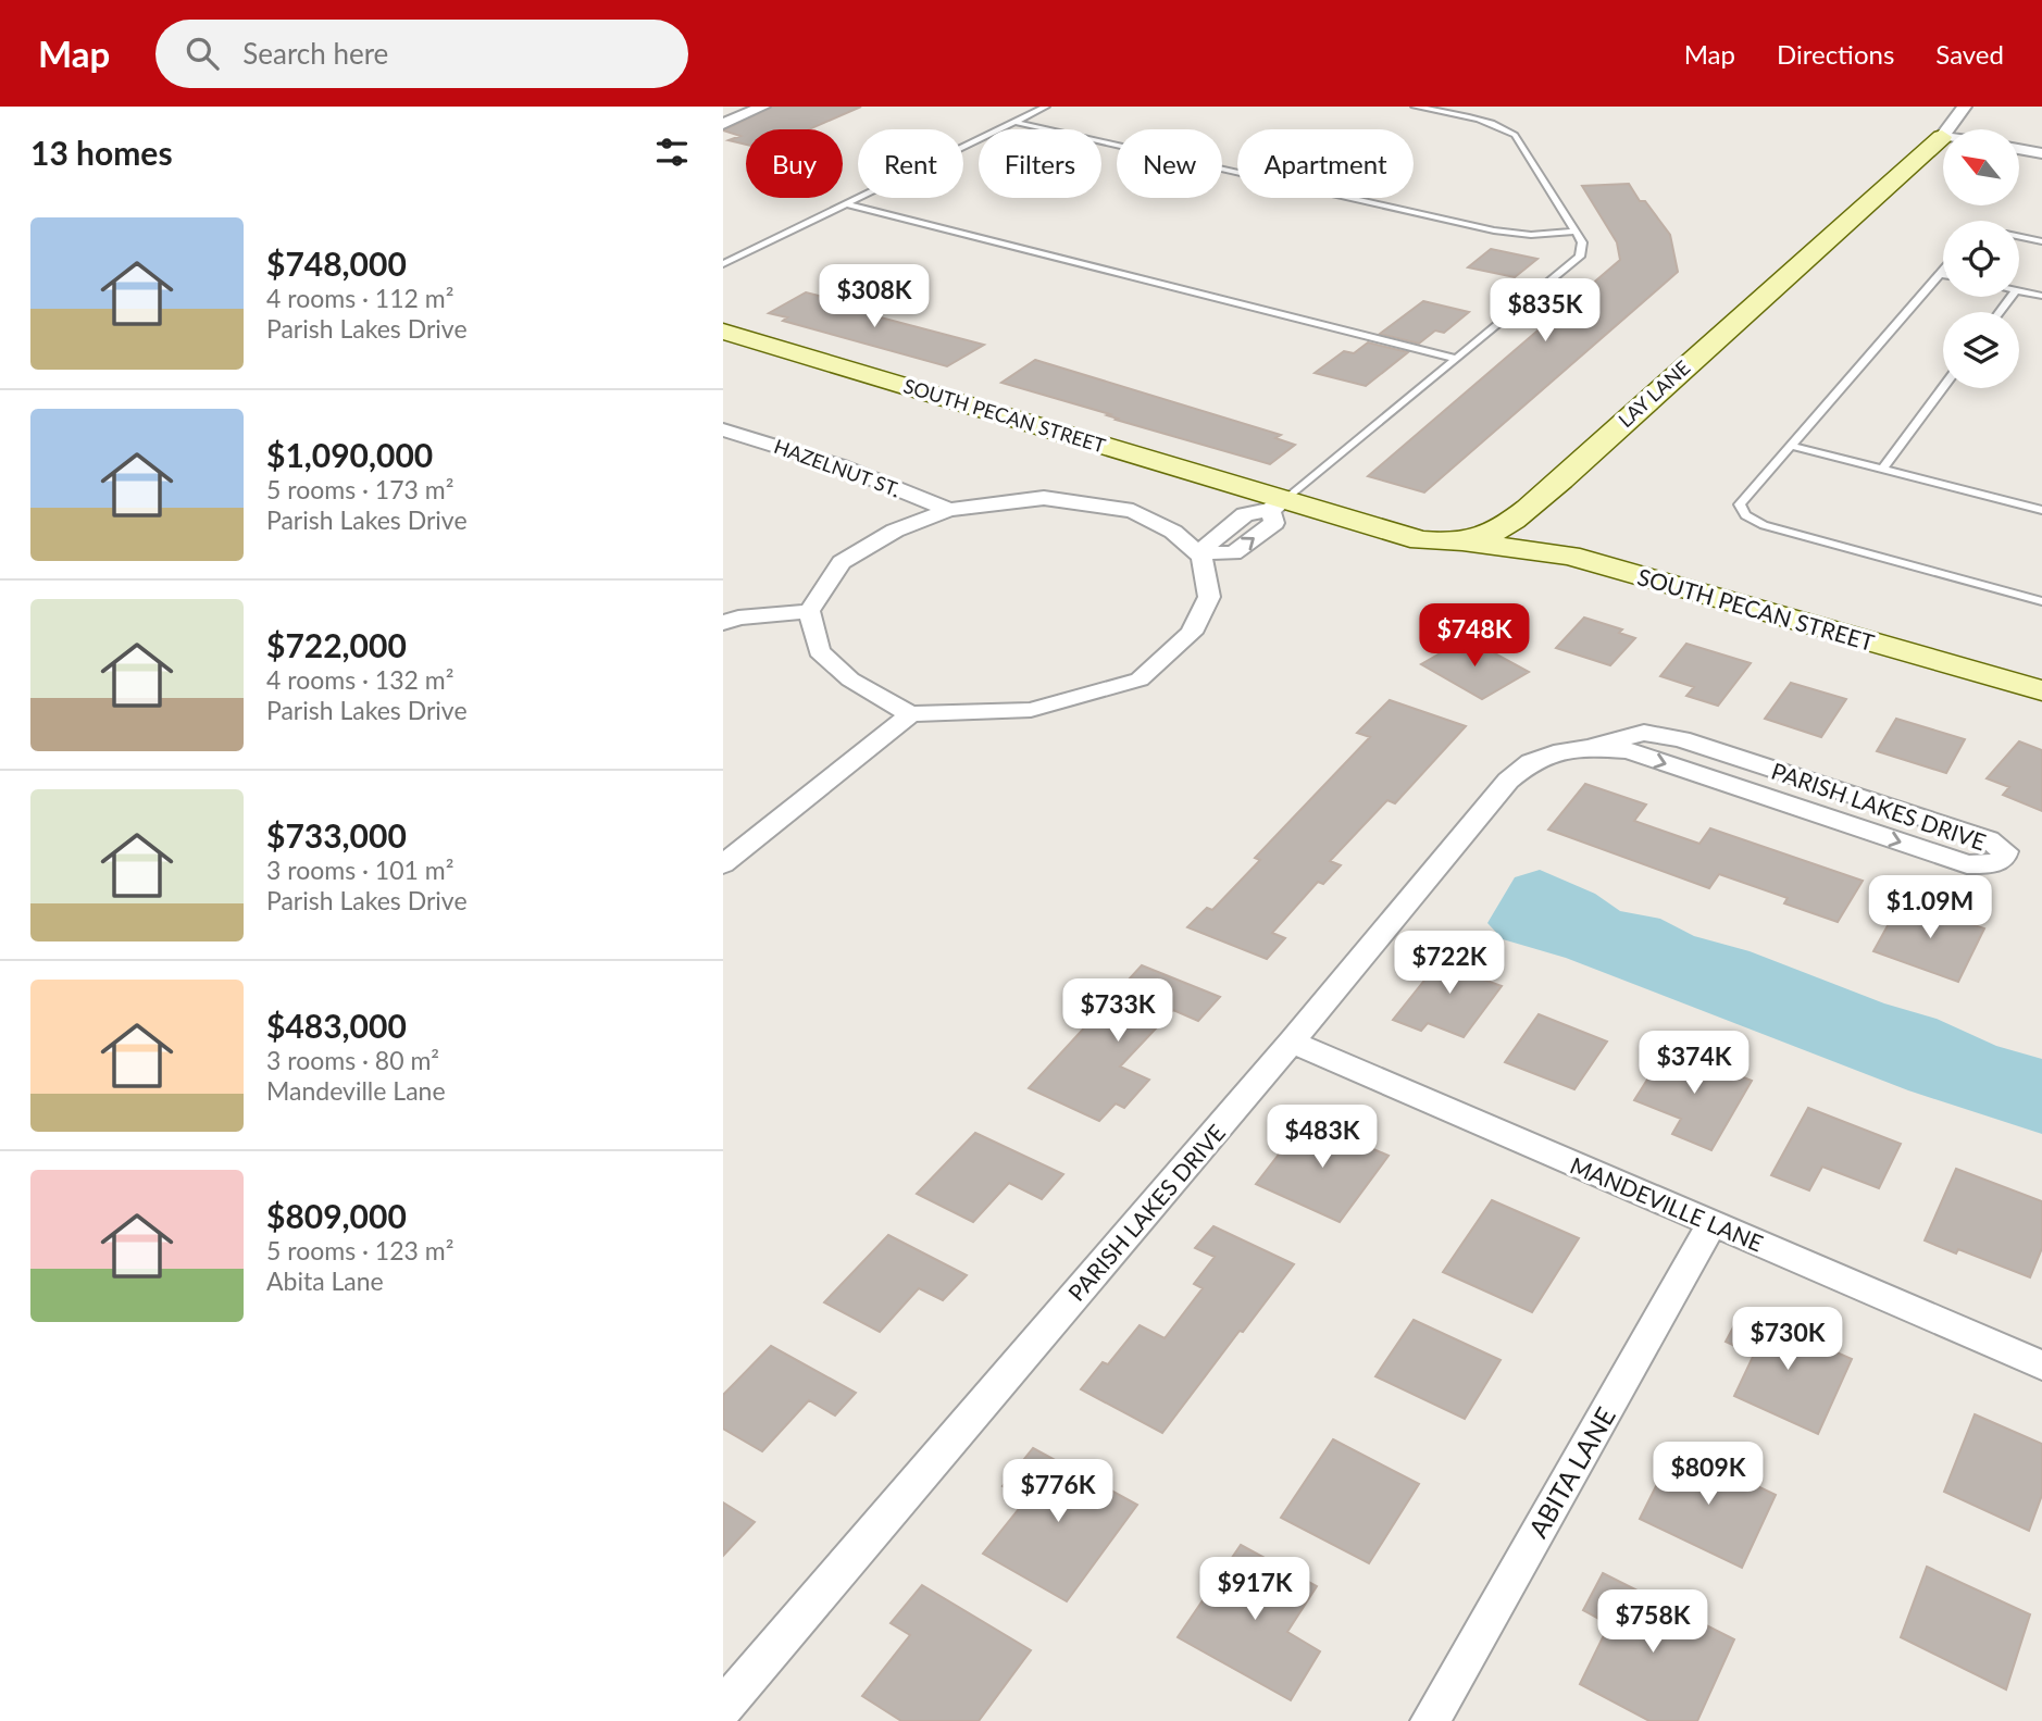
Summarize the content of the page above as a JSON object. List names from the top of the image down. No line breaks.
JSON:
{"streets":{"street":["LAY LANE","SOUTH PECAN STREET","HAZELNUT ST.","PARISH LAKES DRIVE","MANDEVILLE LANE","ABITA LANE"]},"crossings":[["LAY LANE","SOUTH PECAN STREET"],["PARISH LAKES DRIVE","MANDEVILLE LANE"],["MANDEVILLE LANE","ABITA LANE"]],"north":"top left","page":{"header":"Map","search":"Search here","nav":["Map","Directions","Saved"],"heading":"13 homes","chip":["Buy","Rent","Filters","New","Apartment"],"list":[{"name":"$748,000","note":"4 rooms · 112 m² · Parish Lakes Drive"},{"name":"$1,090,000","note":"5 rooms · 173 m² · Parish Lakes Drive"},{"name":"$722,000","note":"4 rooms · 132 m² · Parish Lakes Drive"},{"name":"$733,000","note":"3 rooms · 101 m² · Parish Lakes Drive"},{"name":"$483,000","note":"3 rooms · 80 m² · Mandeville Lane"},{"name":"$809,000","note":"5 rooms · 123 m² · Abita Lane"}],"price":["$308K","$835K","$748K","$1.09M","$722K","$733K","$374K","$483K","$730K","$809K","$776K","$917K","$758K"]}}
